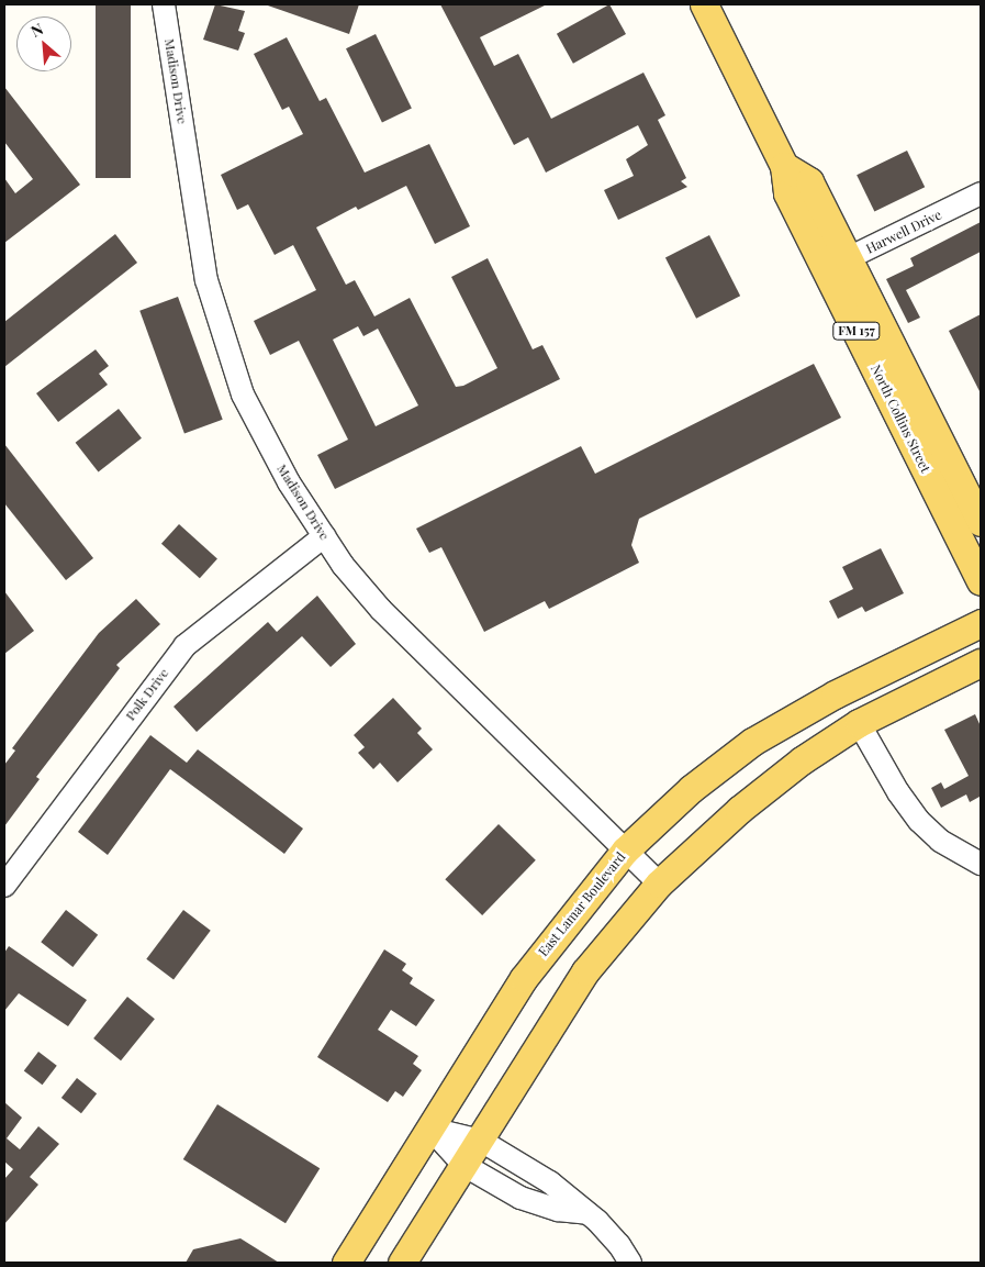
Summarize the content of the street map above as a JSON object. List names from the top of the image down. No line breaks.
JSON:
{"streets":{"main road":["FM 157","North Collins Street","East Lamar Boulevard"],"street":["Madison Drive","Harwell Drive","Polk Drive"]},"crossings":[["Madison Drive","Polk Drive"],["Madison Drive","East Lamar Boulevard"],["Harwell Drive","North Collins Street"]],"north":"top left"}
